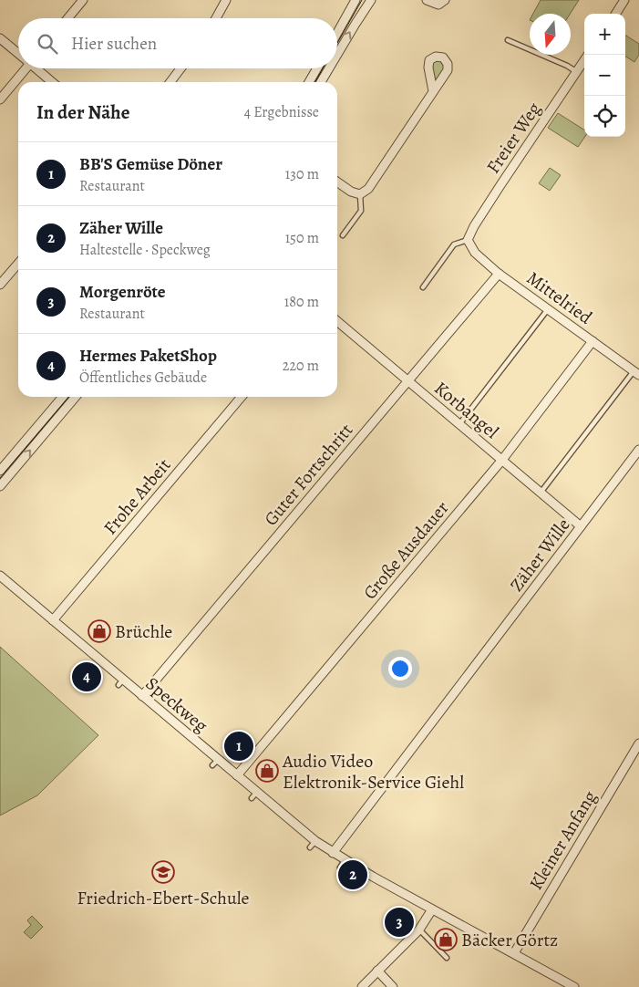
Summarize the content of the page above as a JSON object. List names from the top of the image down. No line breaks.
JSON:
{"streets":{"street":["Freier Weg","Mittelried","Korbangel","Guter Fortschritt","Frohe Arbeit","Große Ausdauer","Zäher Wille","Speckweg","Kleiner Anfang"]},"crossings":[["Freier Weg","Mittelried"],["Mittelried","Guter Fortschritt"],["Mittelried","Große Ausdauer"],["Korbangel","Guter Fortschritt"],["Korbangel","Große Ausdauer"],["Korbangel","Zäher Wille"],["Guter Fortschritt","Speckweg"],["Frohe Arbeit","Speckweg"],["Große Ausdauer","Speckweg"],["Zäher Wille","Speckweg"],["Speckweg","Kleiner Anfang"]],"places":{"shop":["Brüchle","Audio Video Elektronik-Service Giehl","Bäcker Görtz"],"school or university":["Friedrich-Ebert-Schule"]},"north":"bottom","page":{"map_buttons":["+","−"],"search":"Hier suchen","heading":["In der Nähe","4 Ergebnisse"],"list":[{"mark":"1","name":"BB'S Gemüse Döner","note":"Restaurant","value":"130 m"},{"mark":"2","name":"Zäher Wille","note":"Haltestelle · Speckweg","value":"150 m"},{"mark":"3","name":"Morgenröte","note":"Restaurant","value":"180 m"},{"mark":"4","name":"Hermes PaketShop","note":"Öffentliches Gebäude","value":"220 m"}],"pins":["4","1","2","3"]}}
